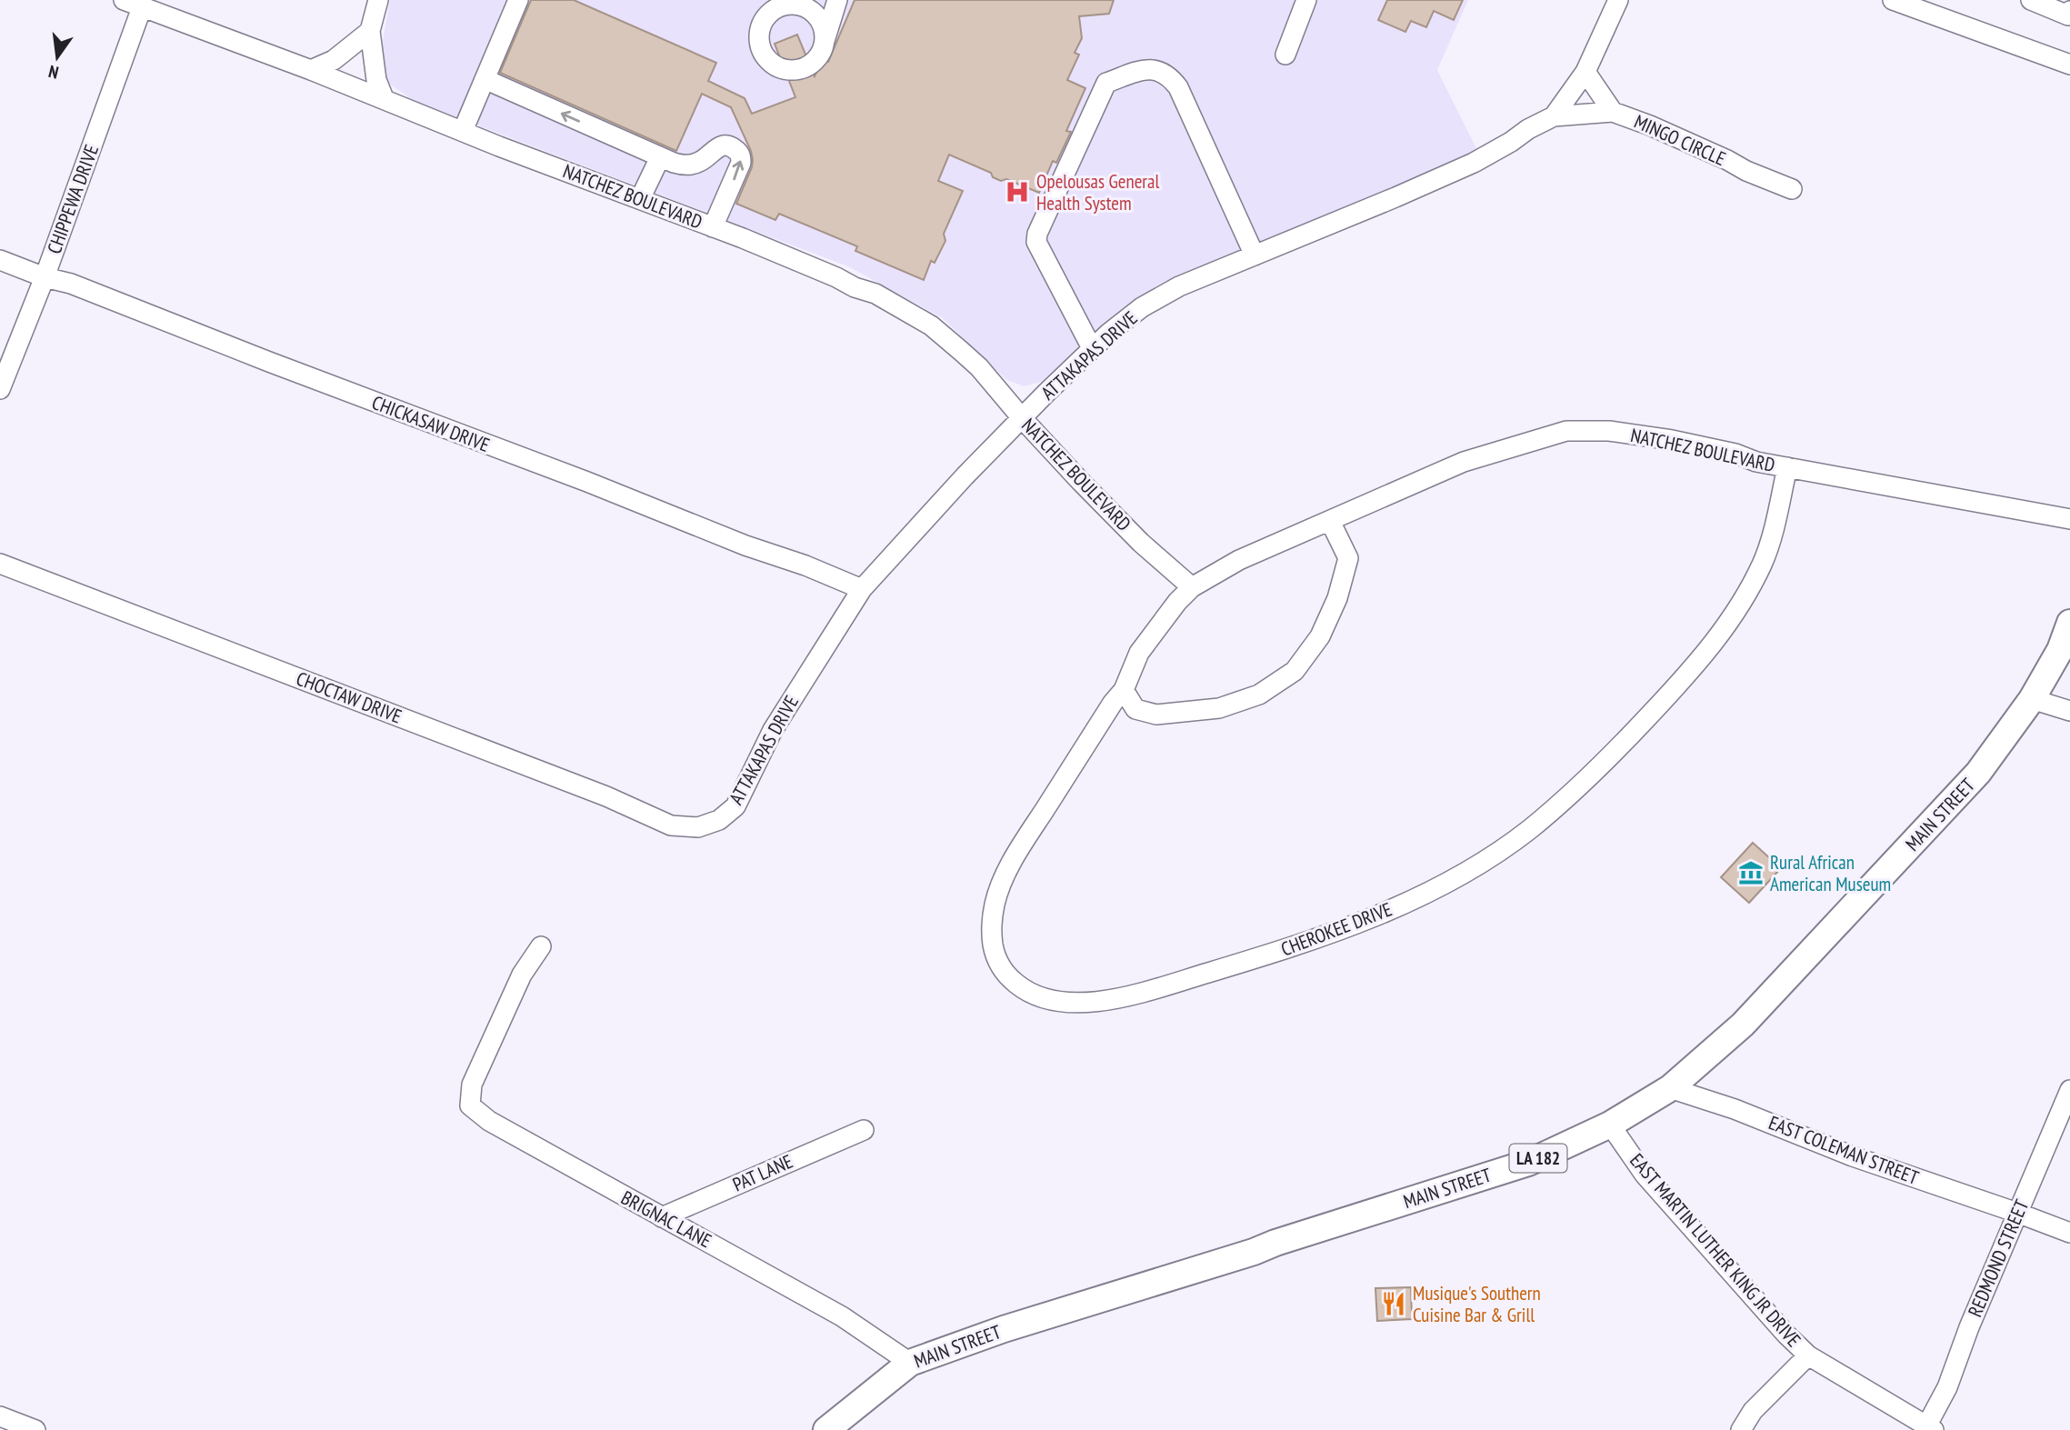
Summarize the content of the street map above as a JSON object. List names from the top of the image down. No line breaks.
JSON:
{"streets":{"main road":["MAIN STREET","LA 182"],"street":["MINGO CIRCLE","NATCHEZ BOULEVARD","CHIPPEWA DRIVE","ATTAKAPAS DRIVE","CHICKASAW DRIVE","CHOCTAW DRIVE","CHEROKEE DRIVE","EAST COLEMAN STREET","PAT LANE","BRIGNAC LANE","EAST MARTIN LUTHER KING JR DRIVE","REDMOND STREET"]},"crossings":[["MINGO CIRCLE","ATTAKAPAS DRIVE"],["NATCHEZ BOULEVARD","CHIPPEWA DRIVE"],["NATCHEZ BOULEVARD","ATTAKAPAS DRIVE"],["NATCHEZ BOULEVARD","CHEROKEE DRIVE"],["CHIPPEWA DRIVE","CHICKASAW DRIVE"],["ATTAKAPAS DRIVE","CHICKASAW DRIVE"],["ATTAKAPAS DRIVE","CHOCTAW DRIVE"],["MAIN STREET","EAST COLEMAN STREET"],["MAIN STREET","BRIGNAC LANE"],["MAIN STREET","EAST MARTIN LUTHER KING JR DRIVE"],["EAST COLEMAN STREET","REDMOND STREET"],["PAT LANE","BRIGNAC LANE"],["EAST MARTIN LUTHER KING JR DRIVE","REDMOND STREET"]],"places":{"hospital":["Opelousas General Health System"],"museum":["Rural African American Museum"],"restaurant":["Musique's Southern Cuisine Bar & Grill"]},"north":"bottom"}
